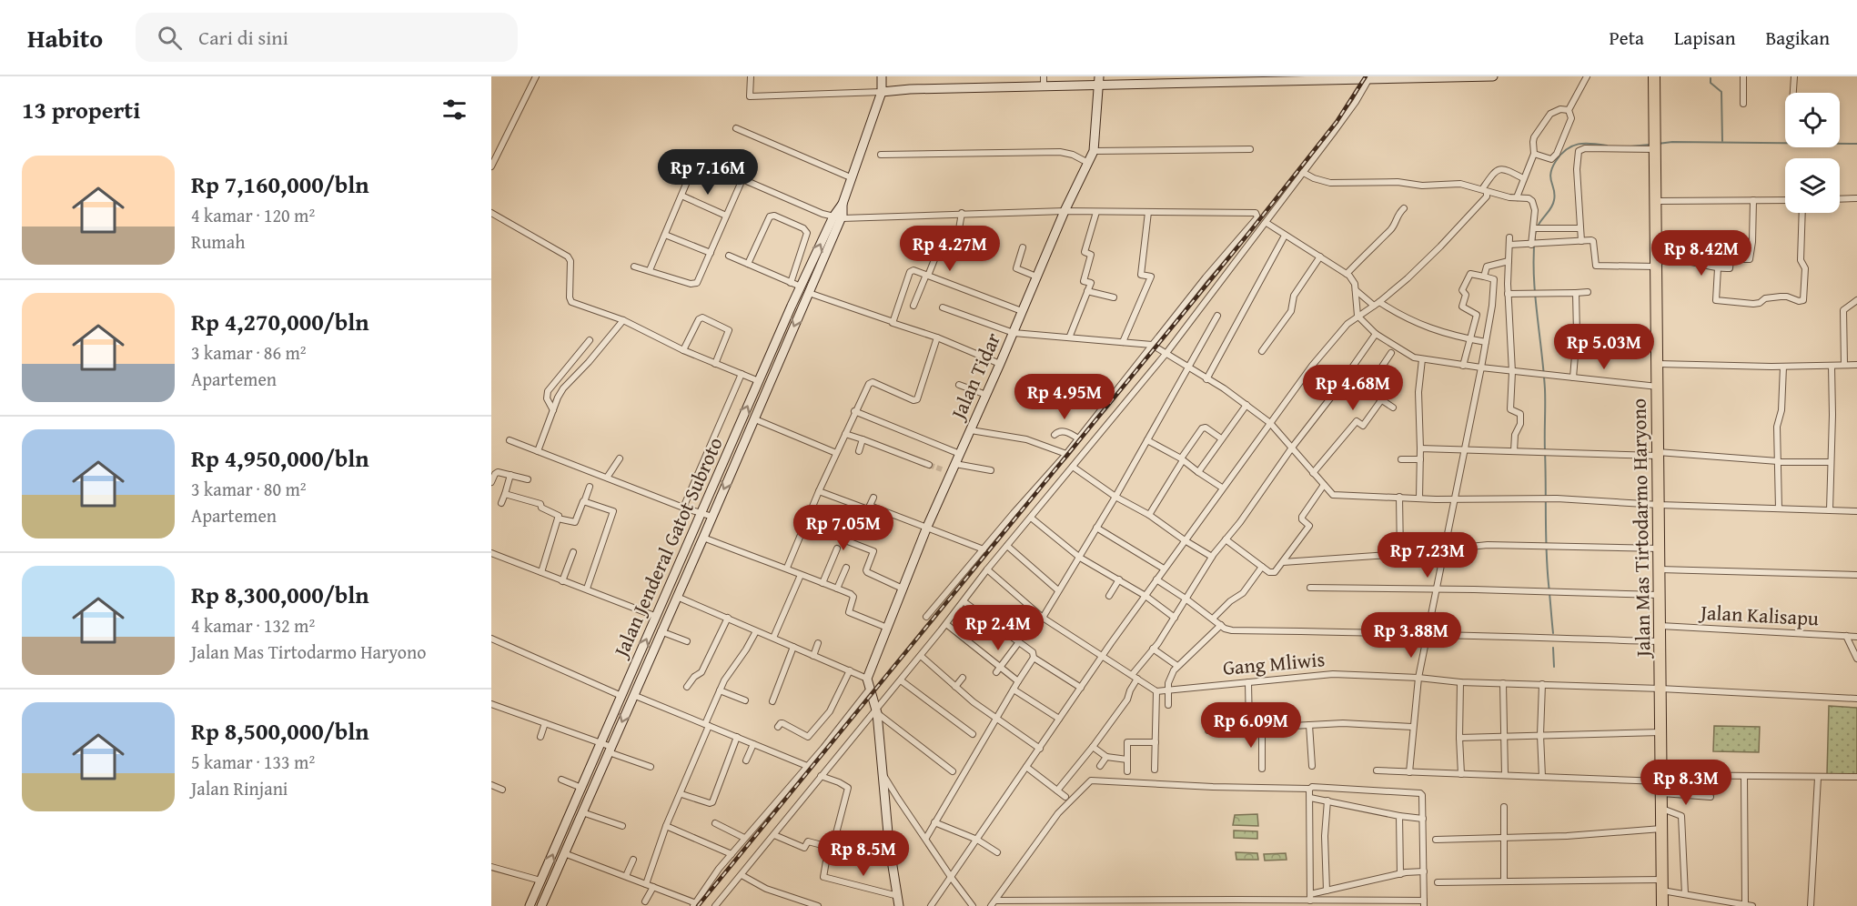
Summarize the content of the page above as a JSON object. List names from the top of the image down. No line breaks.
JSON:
{"streets":{"highway":["Jalan Mas Tirtodarmo Haryono"],"main road":["Jalan Tidar","Jalan Jenderal Gatot Subroto"],"street":["Jalan Kalisapu","Gang Mliwis"]},"crossings":[["Jalan Mas Tirtodarmo Haryono","Jalan Kalisapu"],["Jalan Mas Tirtodarmo Haryono","Gang Mliwis"]],"page":{"header":"Habito","search":"Cari di sini","nav":["Peta","Lapisan","Bagikan"],"heading":"13 properti","list":[{"name":"Rp 7,160,000/bln","note":"4 kamar · 120 m² · Rumah"},{"name":"Rp 4,270,000/bln","note":"3 kamar · 86 m² · Apartemen"},{"name":"Rp 4,950,000/bln","note":"3 kamar · 80 m² · Apartemen"},{"name":"Rp 8,300,000/bln","note":"4 kamar · 132 m² · Jalan Mas Tirtodarmo Haryono"},{"name":"Rp 8,500,000/bln","note":"5 kamar · 133 m² · Jalan Rinjani"}],"price":["Rp 7.16M","Rp 4.27M","Rp 8.42M","Rp 5.03M","Rp 4.68M","Rp 4.95M","Rp 7.05M","Rp 7.23M","Rp 2.4M","Rp 3.88M","Rp 6.09M","Rp 8.3M","Rp 8.5M"]}}
